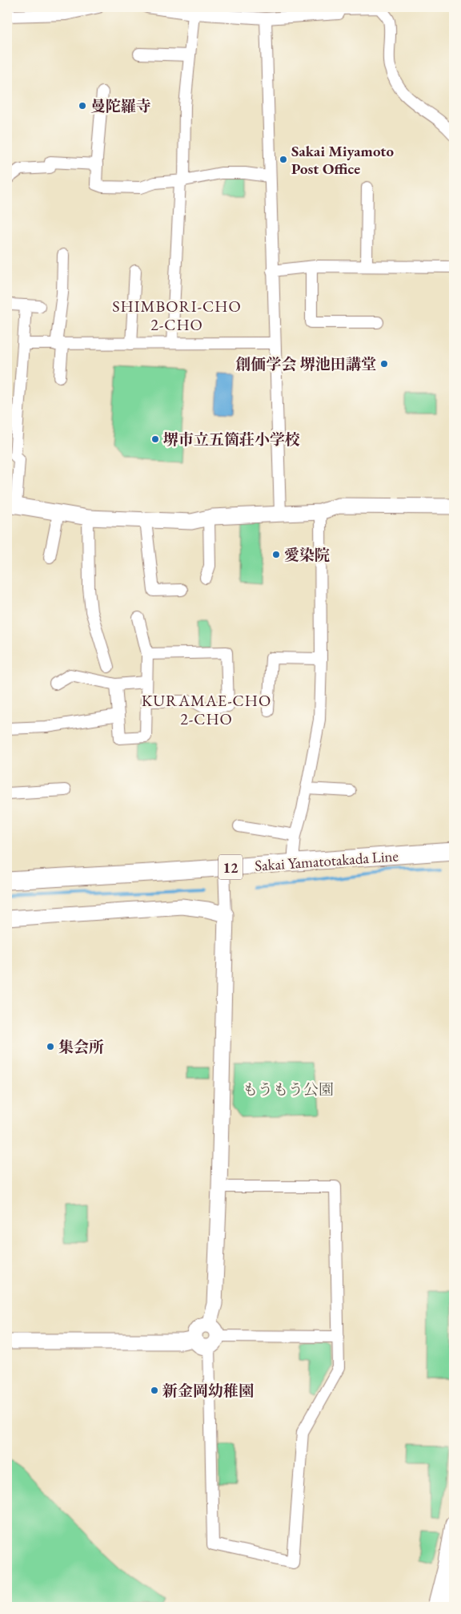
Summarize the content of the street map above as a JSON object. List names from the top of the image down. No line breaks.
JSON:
{"streets":{"main road":["Sakai Yamatotakada Line","12"]},"districts":["SHIMBORI-CHO 2-CHO","KURAMAE-CHO 2-CHO"],"parks":["もうもう公園"],"places":["曼陀羅寺","Sakai Miyamoto Post Office","創価学会 堺池田講堂","堺市立五箇荘小学校","愛染院","集会所","新金岡幼稚園"]}
